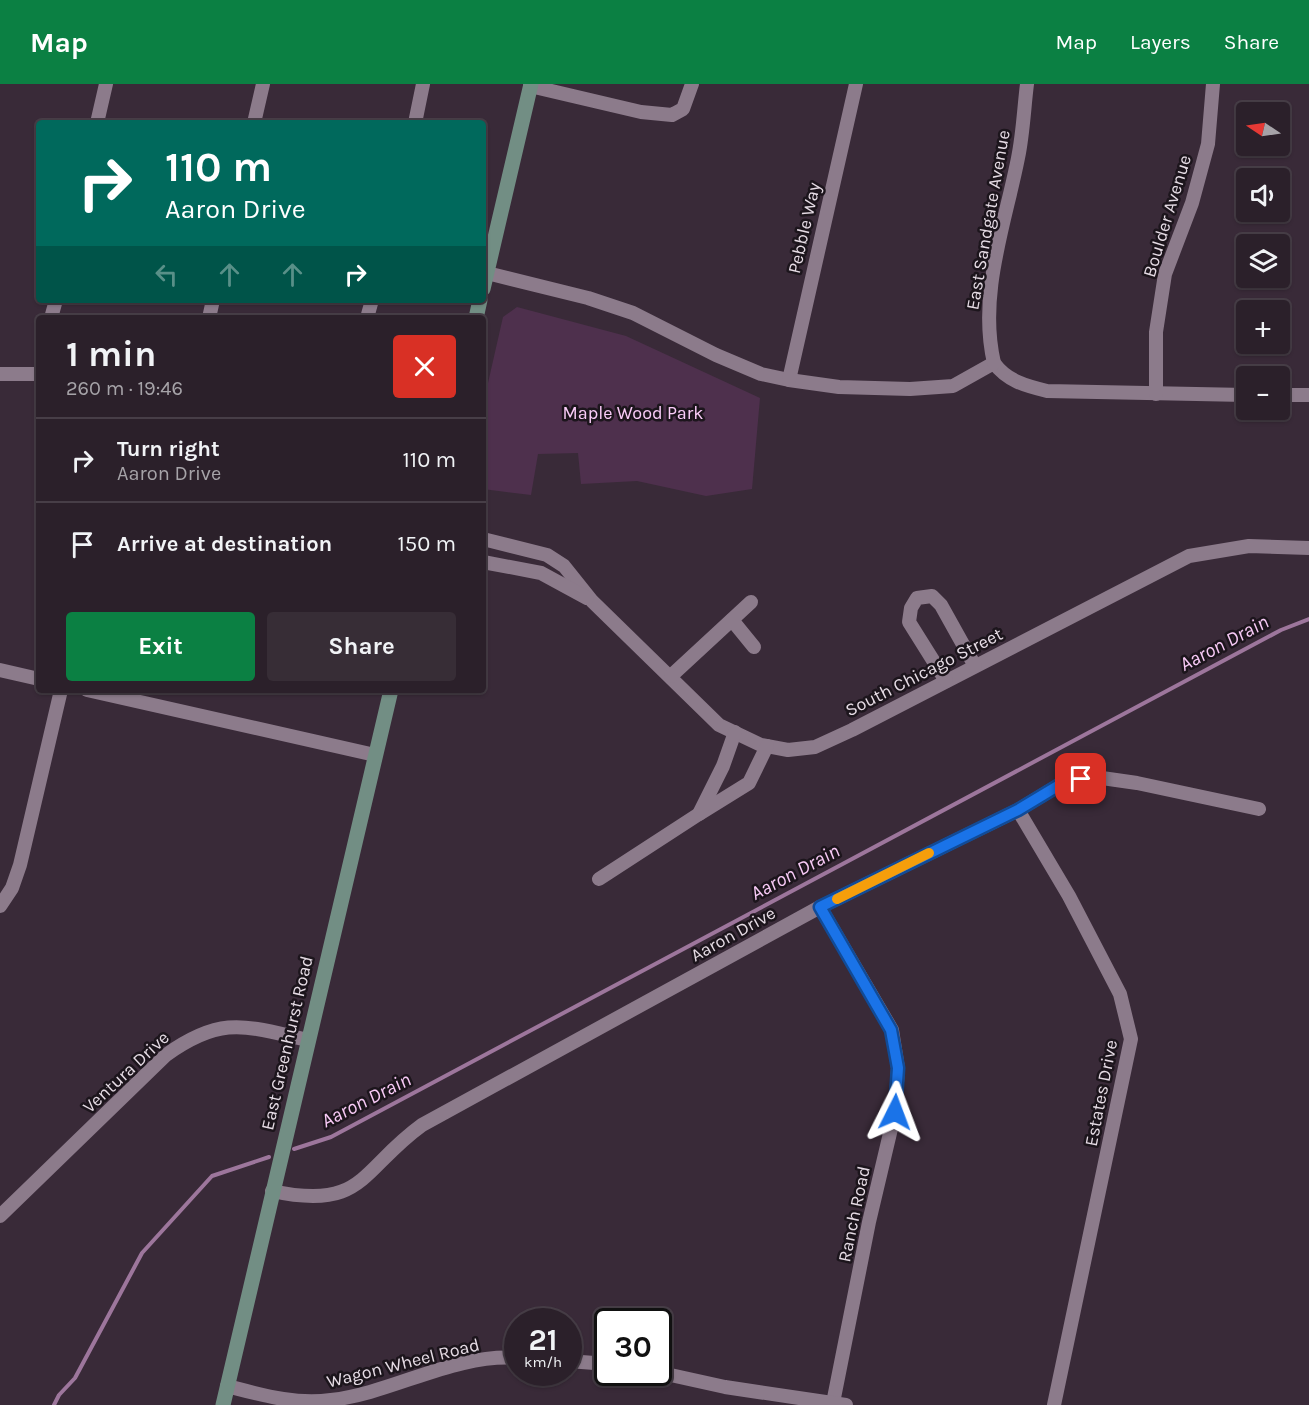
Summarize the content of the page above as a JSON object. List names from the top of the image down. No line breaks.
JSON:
{"streets":{"main road":["East Greenhurst Road"],"street":["Boulder Avenue","East Sandgate Avenue","Pebble Way","South Chicago Street","Aaron Drive","Ventura Drive","Estates Drive","Ranch Road","Wagon Wheel Road"]},"crossings":[["Aaron Drive","East Greenhurst Road"],["Aaron Drive","Estates Drive"],["Aaron Drive","Ranch Road"],["East Greenhurst Road","Ventura Drive"],["East Greenhurst Road","Wagon Wheel Road"]],"water":["Aaron Drain"],"parks":["Maple Wood Park"],"north":"left","page":{"header":"Map","nav":["Map","Layers","Share"],"map_buttons":["+","−"],"turn":["110 m","Aaron Drive"],"heading":["1 min","260 m · 19:46"],"list":[{"name":"Turn right","note":"Aaron Drive","value":"110 m"},{"name":"Arrive at destination","value":"150 m"}],"buttons":["Exit","Share"],"speed":"21 km/h","limit":"30"}}
